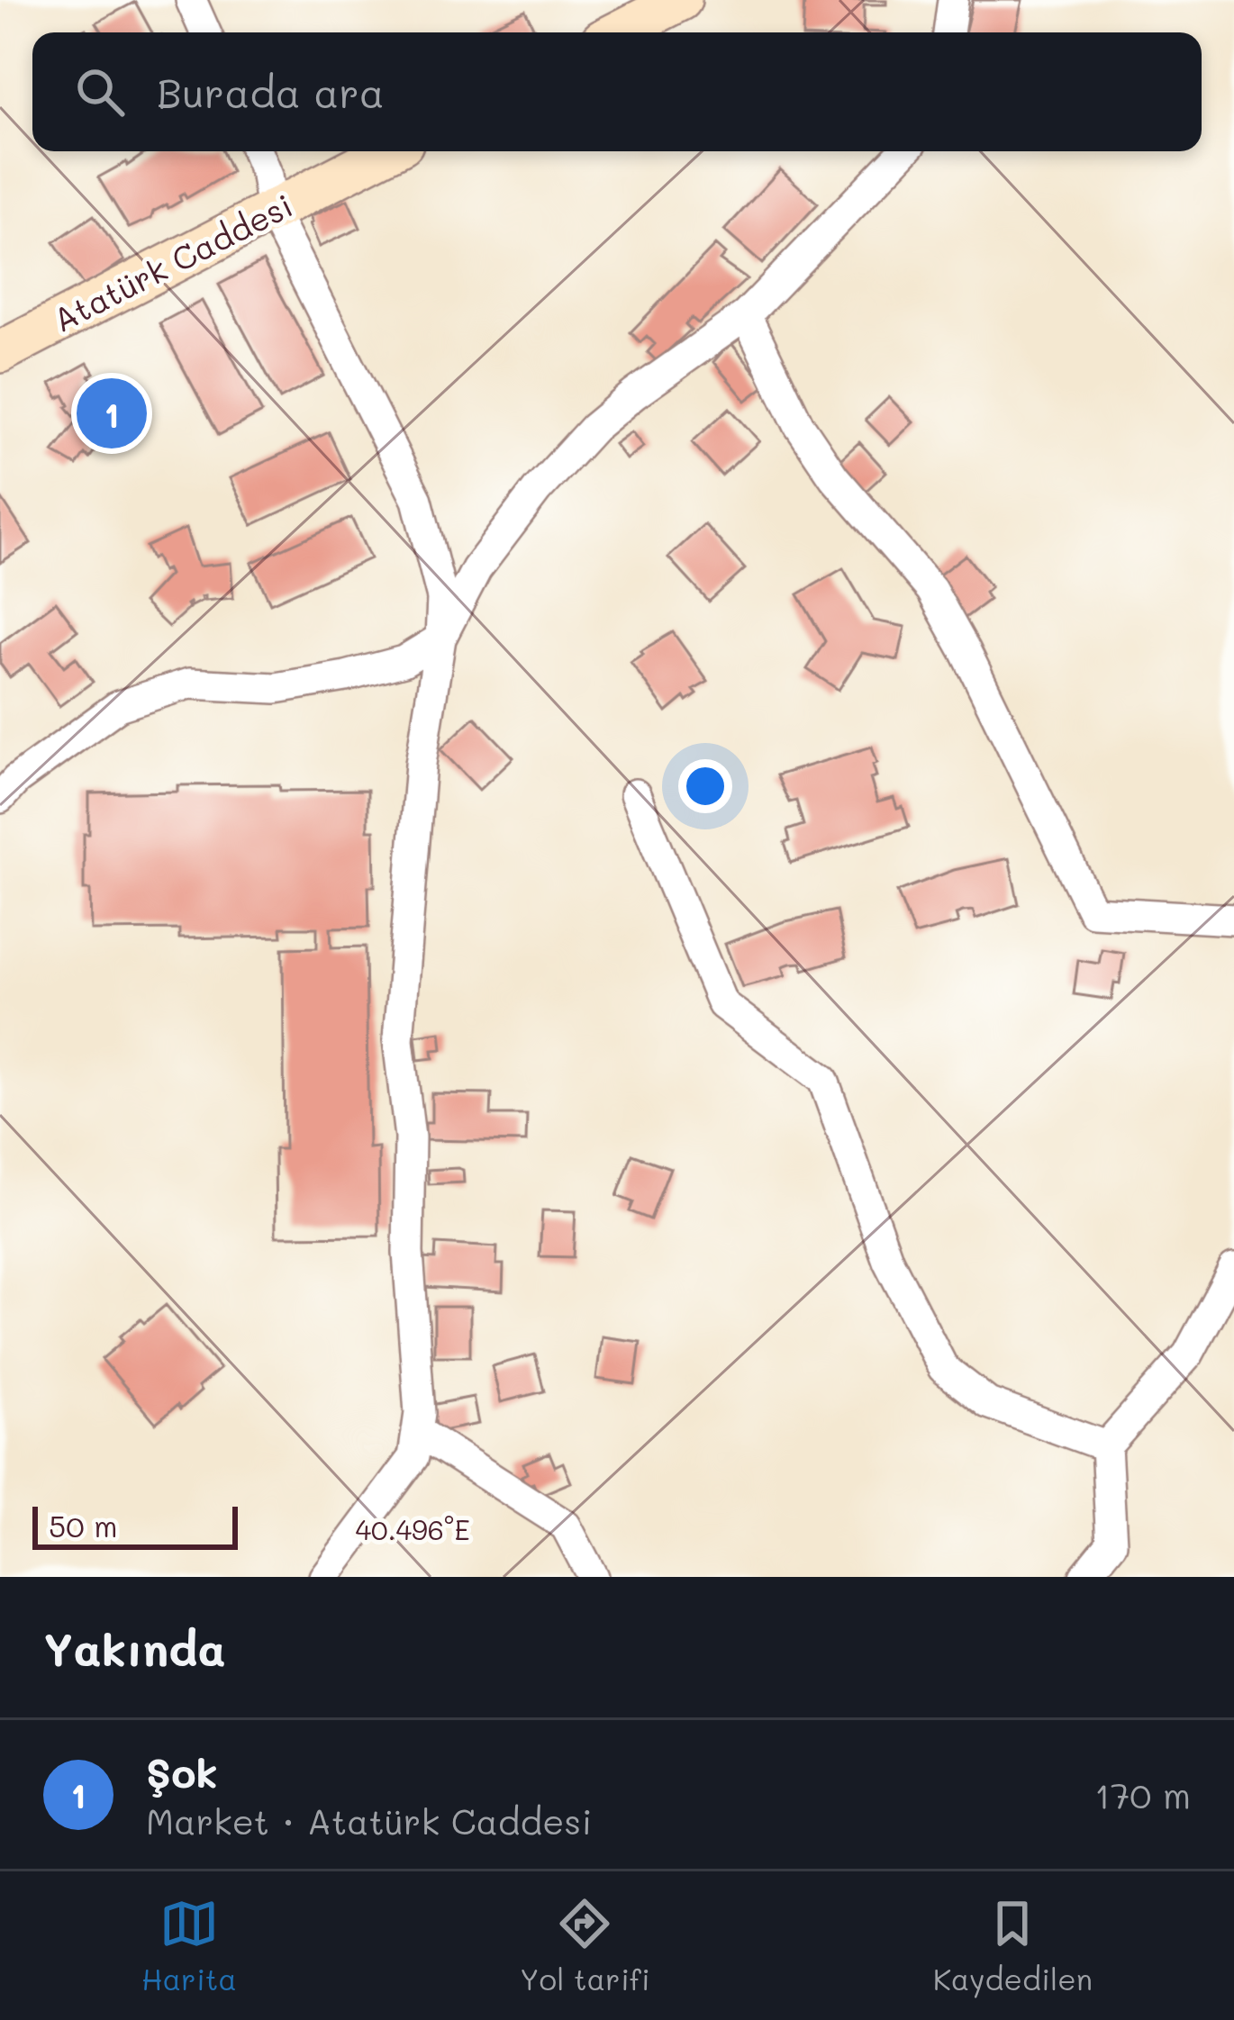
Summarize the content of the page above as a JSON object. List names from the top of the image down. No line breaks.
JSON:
{"streets":{"street":["Atatürk Caddesi"]},"scale_bar":"50 m","page":{"search":"Burada ara","pins":"1","scale":"50 m","heading":"Yakında","list":[{"mark":"1","name":"Şok","note":"Market · Atatürk Caddesi","value":"170 m"}],"nav":["Harita","Yol tarifi","Kaydedilen"]},"coordinates":["40.496°E"]}
